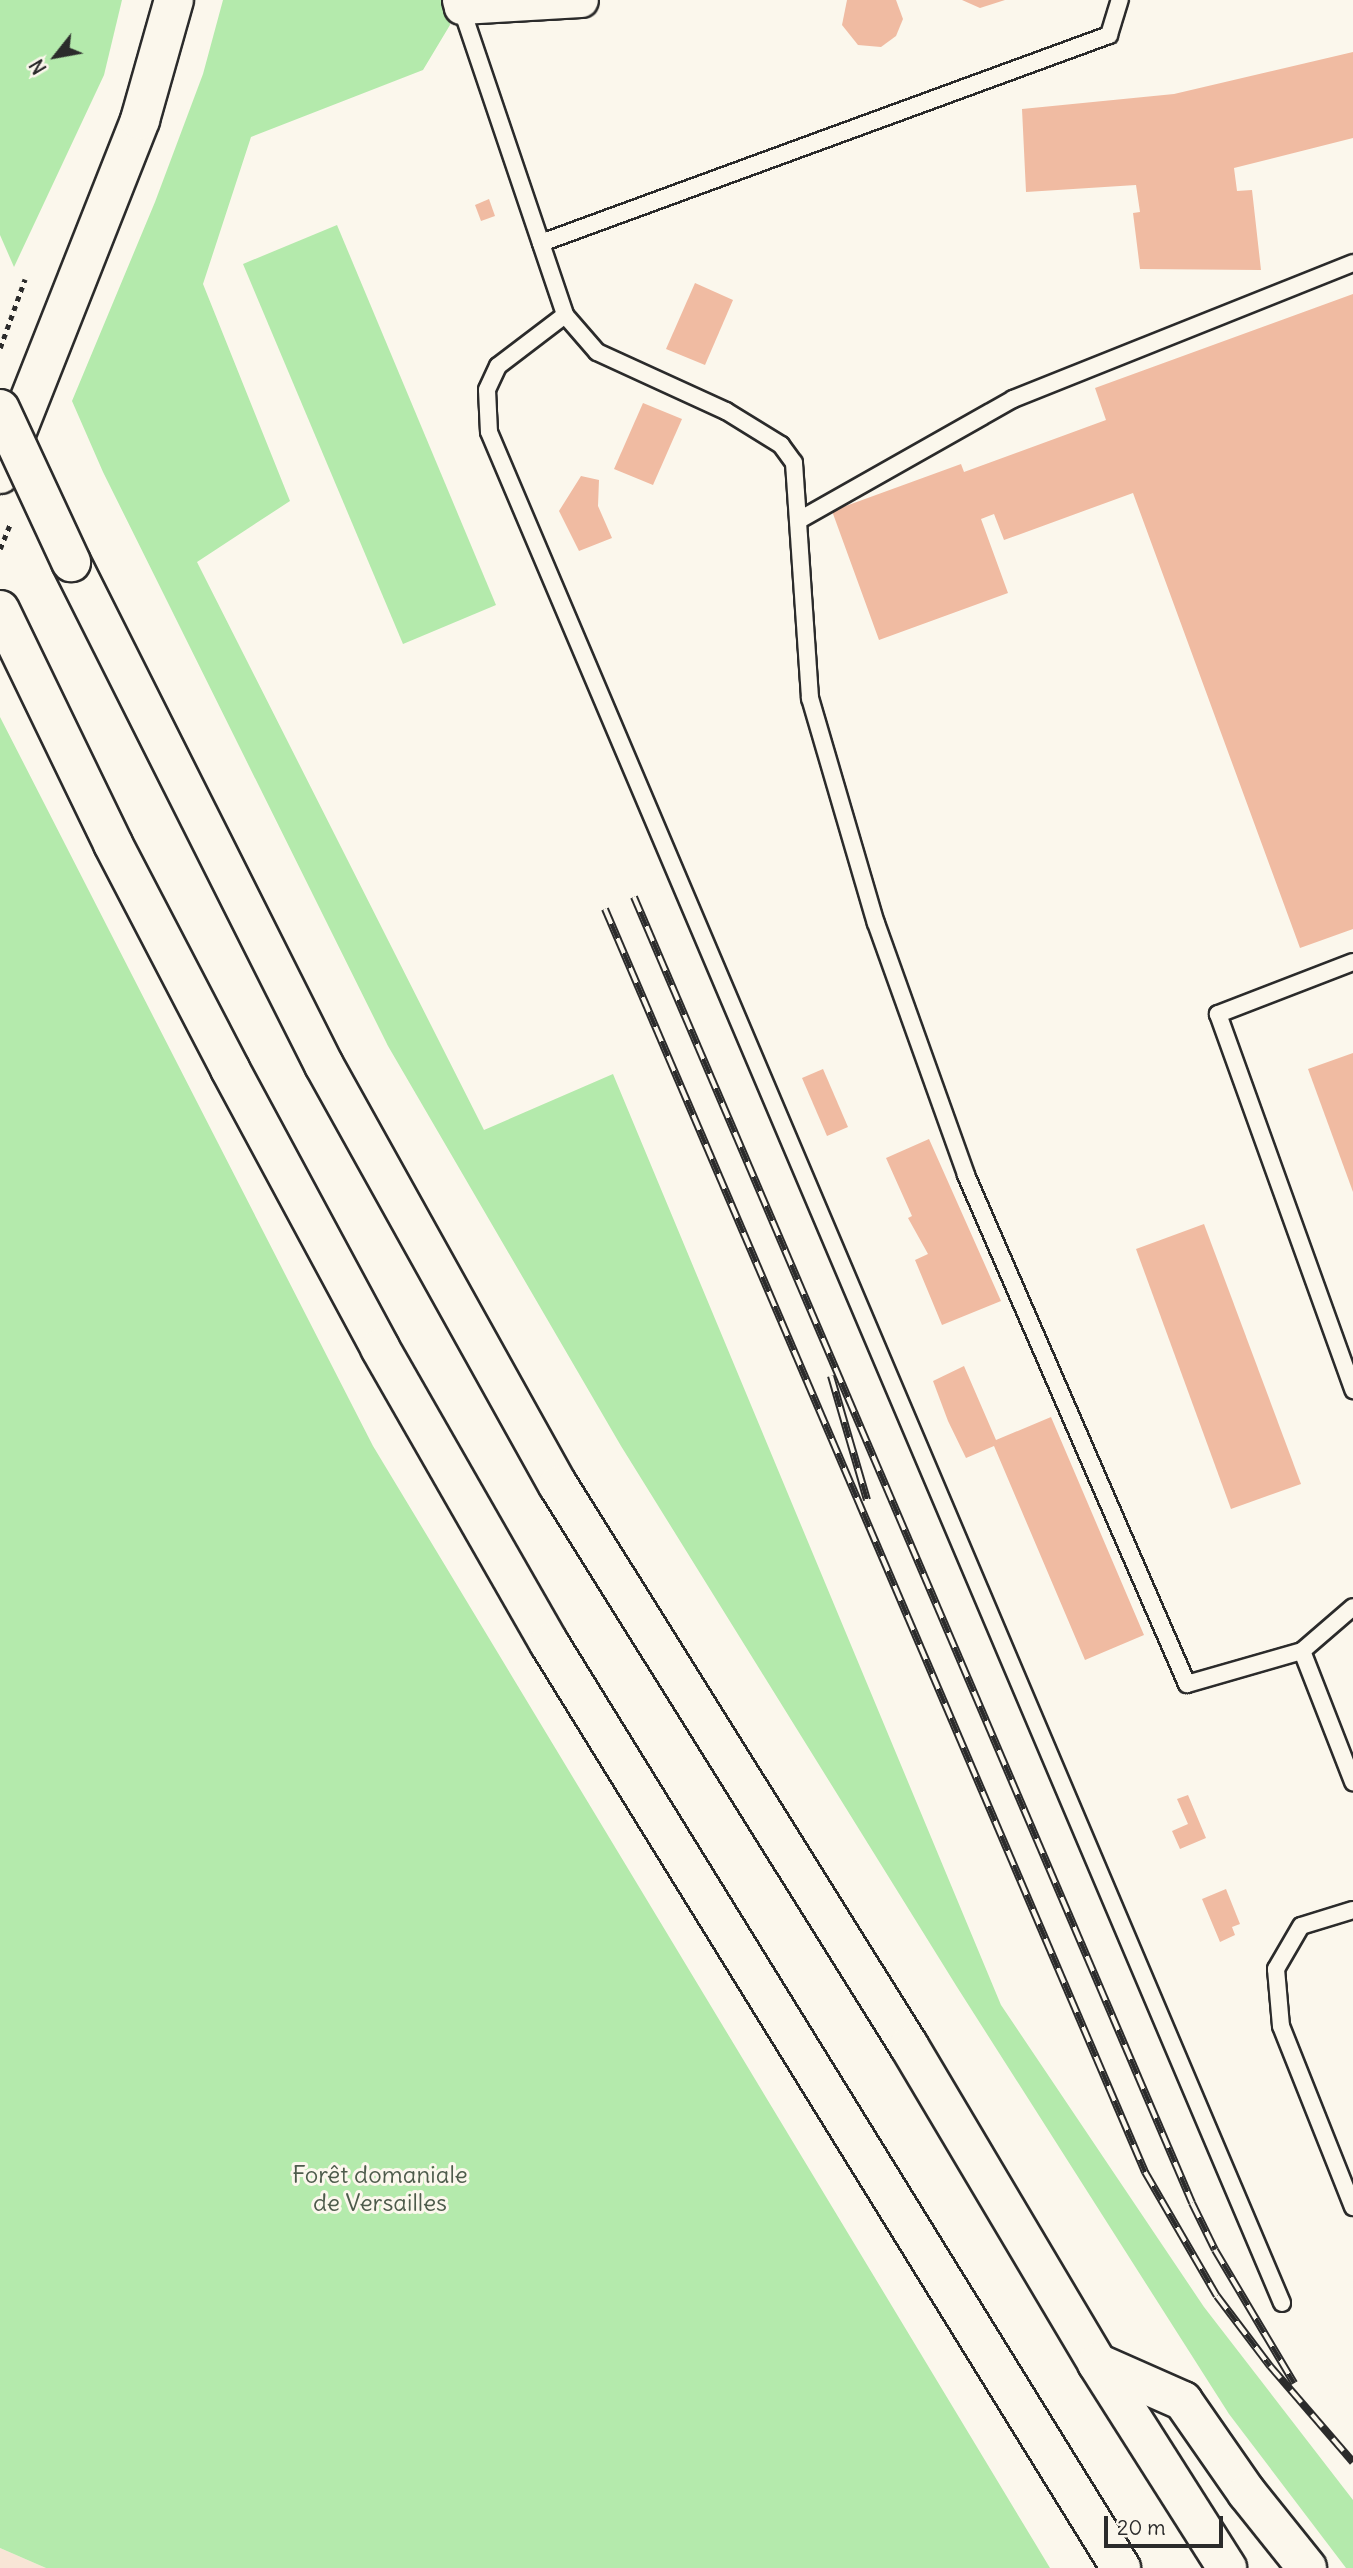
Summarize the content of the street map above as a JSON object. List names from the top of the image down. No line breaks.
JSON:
{"parks":["Forêt domaniale de Versailles"],"scale_bar":"20 m","north":"bottom left"}
